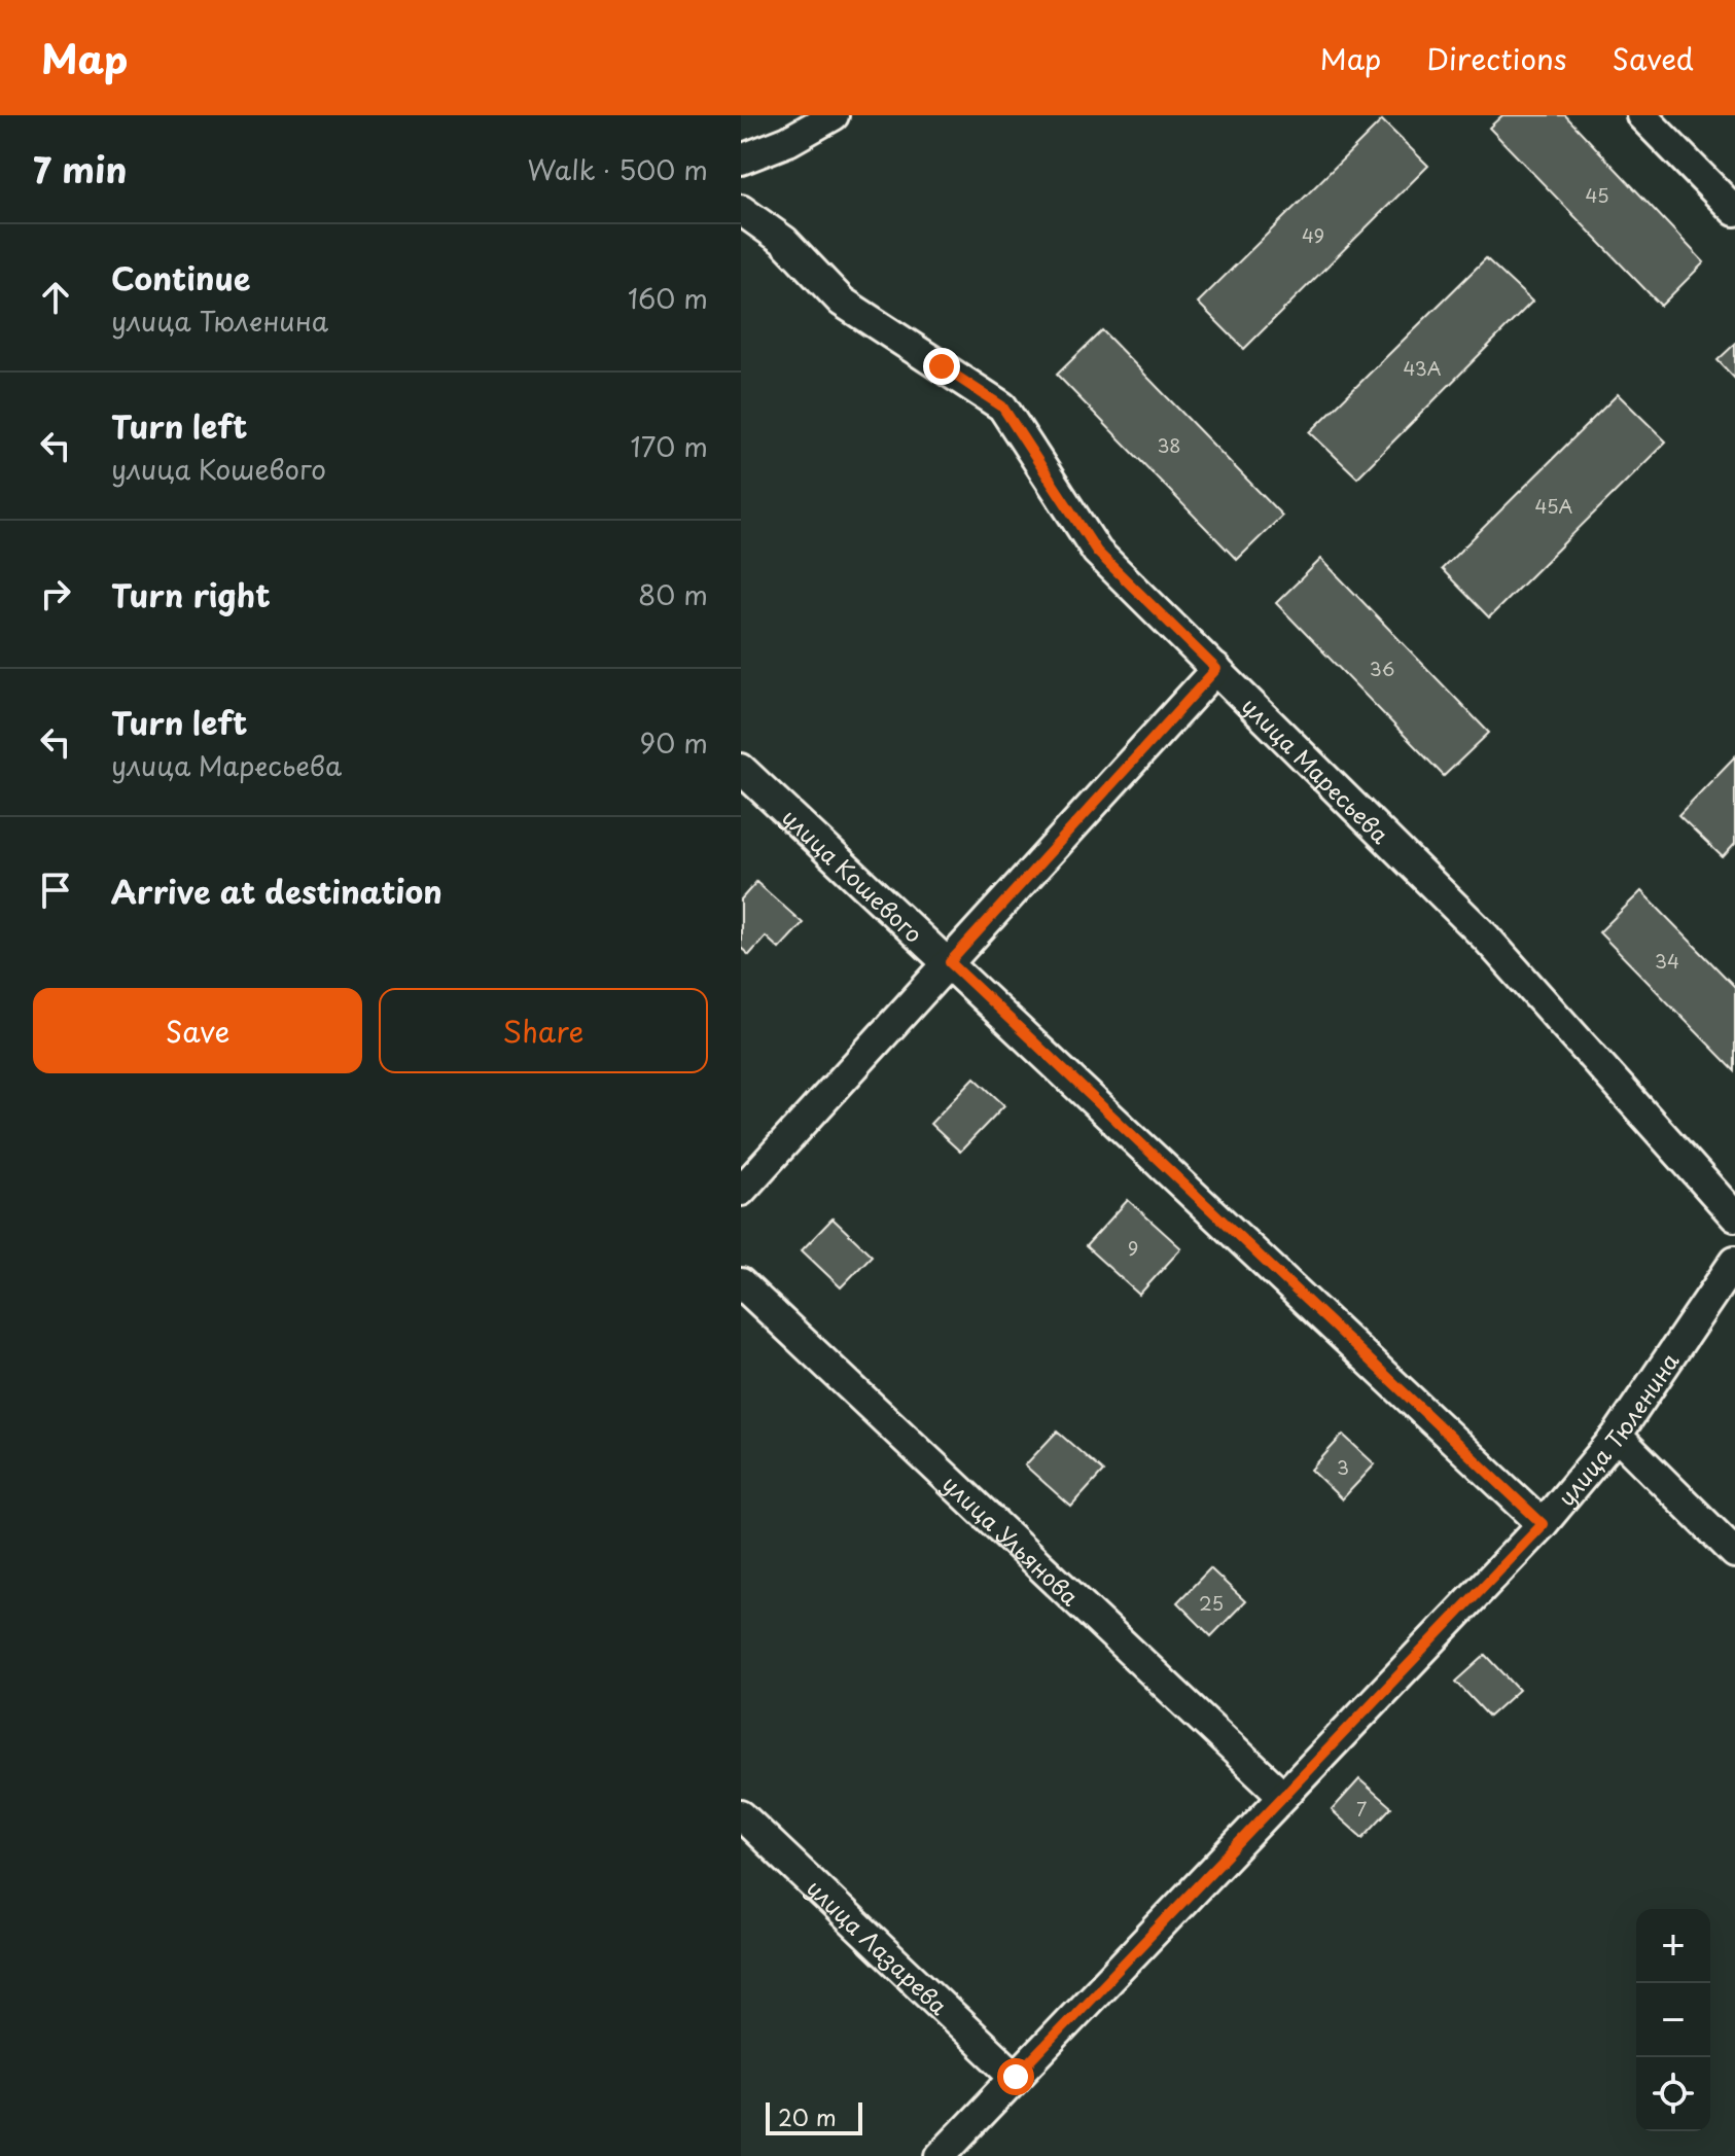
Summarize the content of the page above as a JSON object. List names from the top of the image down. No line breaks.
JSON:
{"streets":{"street":["улица Маресьева","улица Кошевого","улица Тюленина","улица Ульянова","улица Лазарева"]},"crossings":[["улица Кошевого","улица Тюленина"],["улица Тюленина","улица Ульянова"],["улица Тюленина","улица Лазарева"]],"house_numbers":["45","49","43А","38","45А","36","34","9","3","25","7"],"scale_bar":"20 m","page":{"header":"Map","nav":["Map","Directions","Saved"],"heading":["7 min","Walk · 500 m"],"list":[["Continue","улица Тюленина","160 m"],["Turn left","улица Кошевого","170 m"],["Turn right","80 m"],["Turn left","улица Маресьева","90 m"],"Arrive at destination"],"buttons":["Save","Share"],"map_buttons":["+","−"],"scale":"20 m"}}
